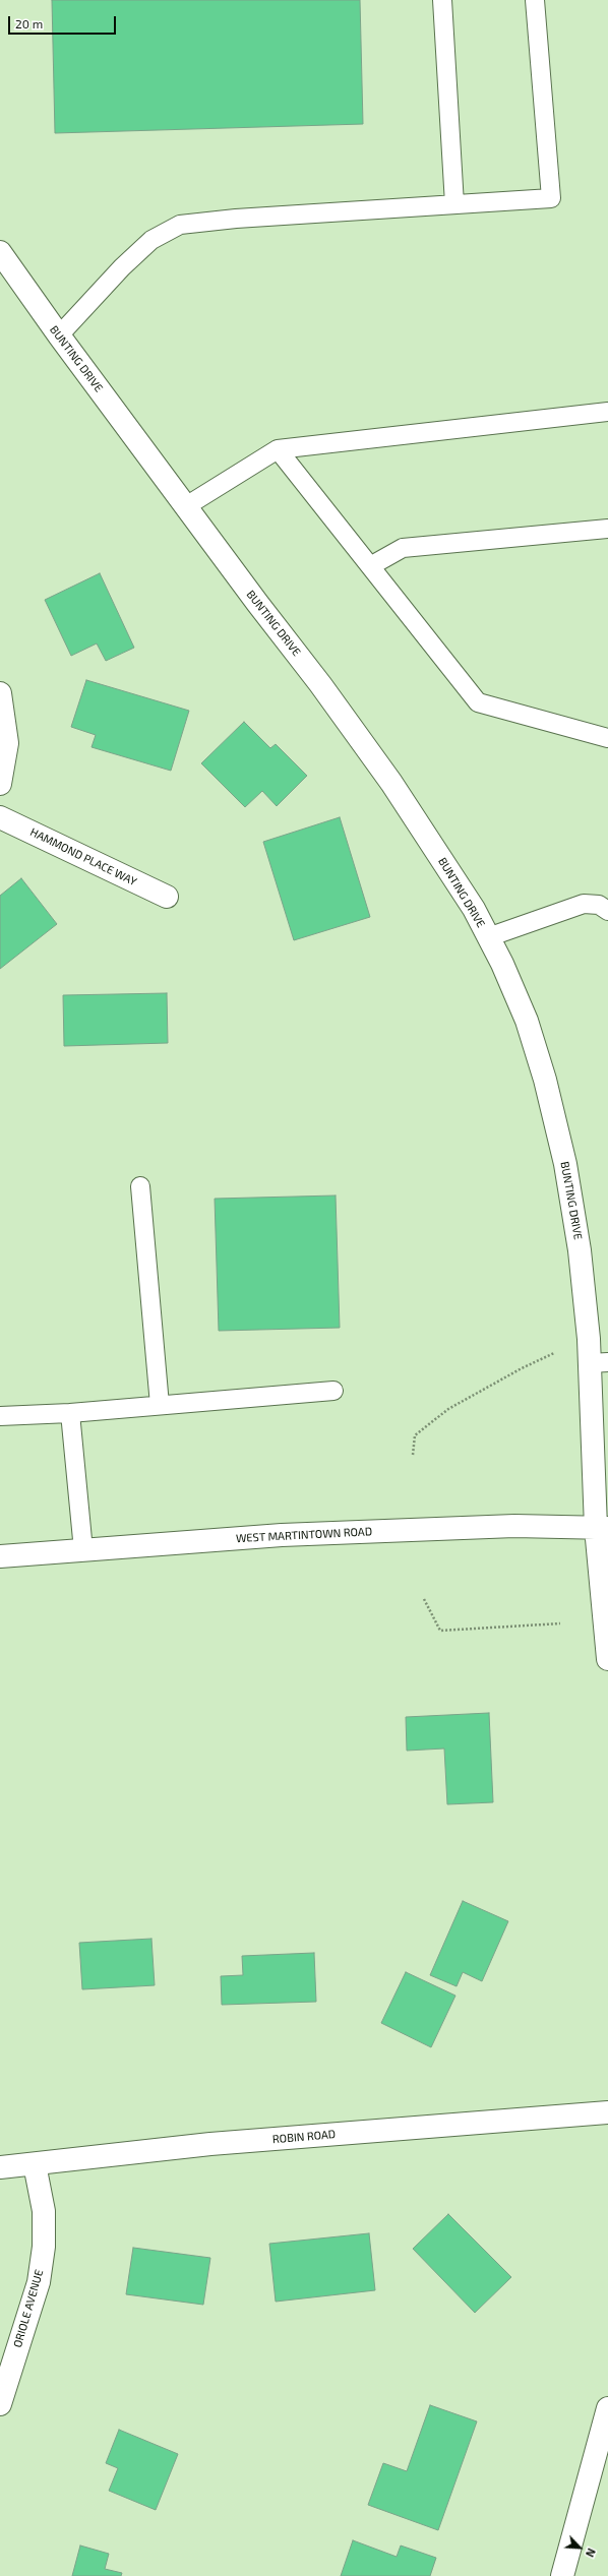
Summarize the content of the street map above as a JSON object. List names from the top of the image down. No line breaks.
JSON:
{"streets":{"street":["BUNTING DRIVE","HAMMOND PLACE WAY","WEST MARTINTOWN ROAD","ROBIN ROAD","ORIOLE AVENUE"]},"crossings":[["BUNTING DRIVE","WEST MARTINTOWN ROAD"],["ROBIN ROAD","ORIOLE AVENUE"]],"scale_bar":"20 m","north":"bottom right"}
